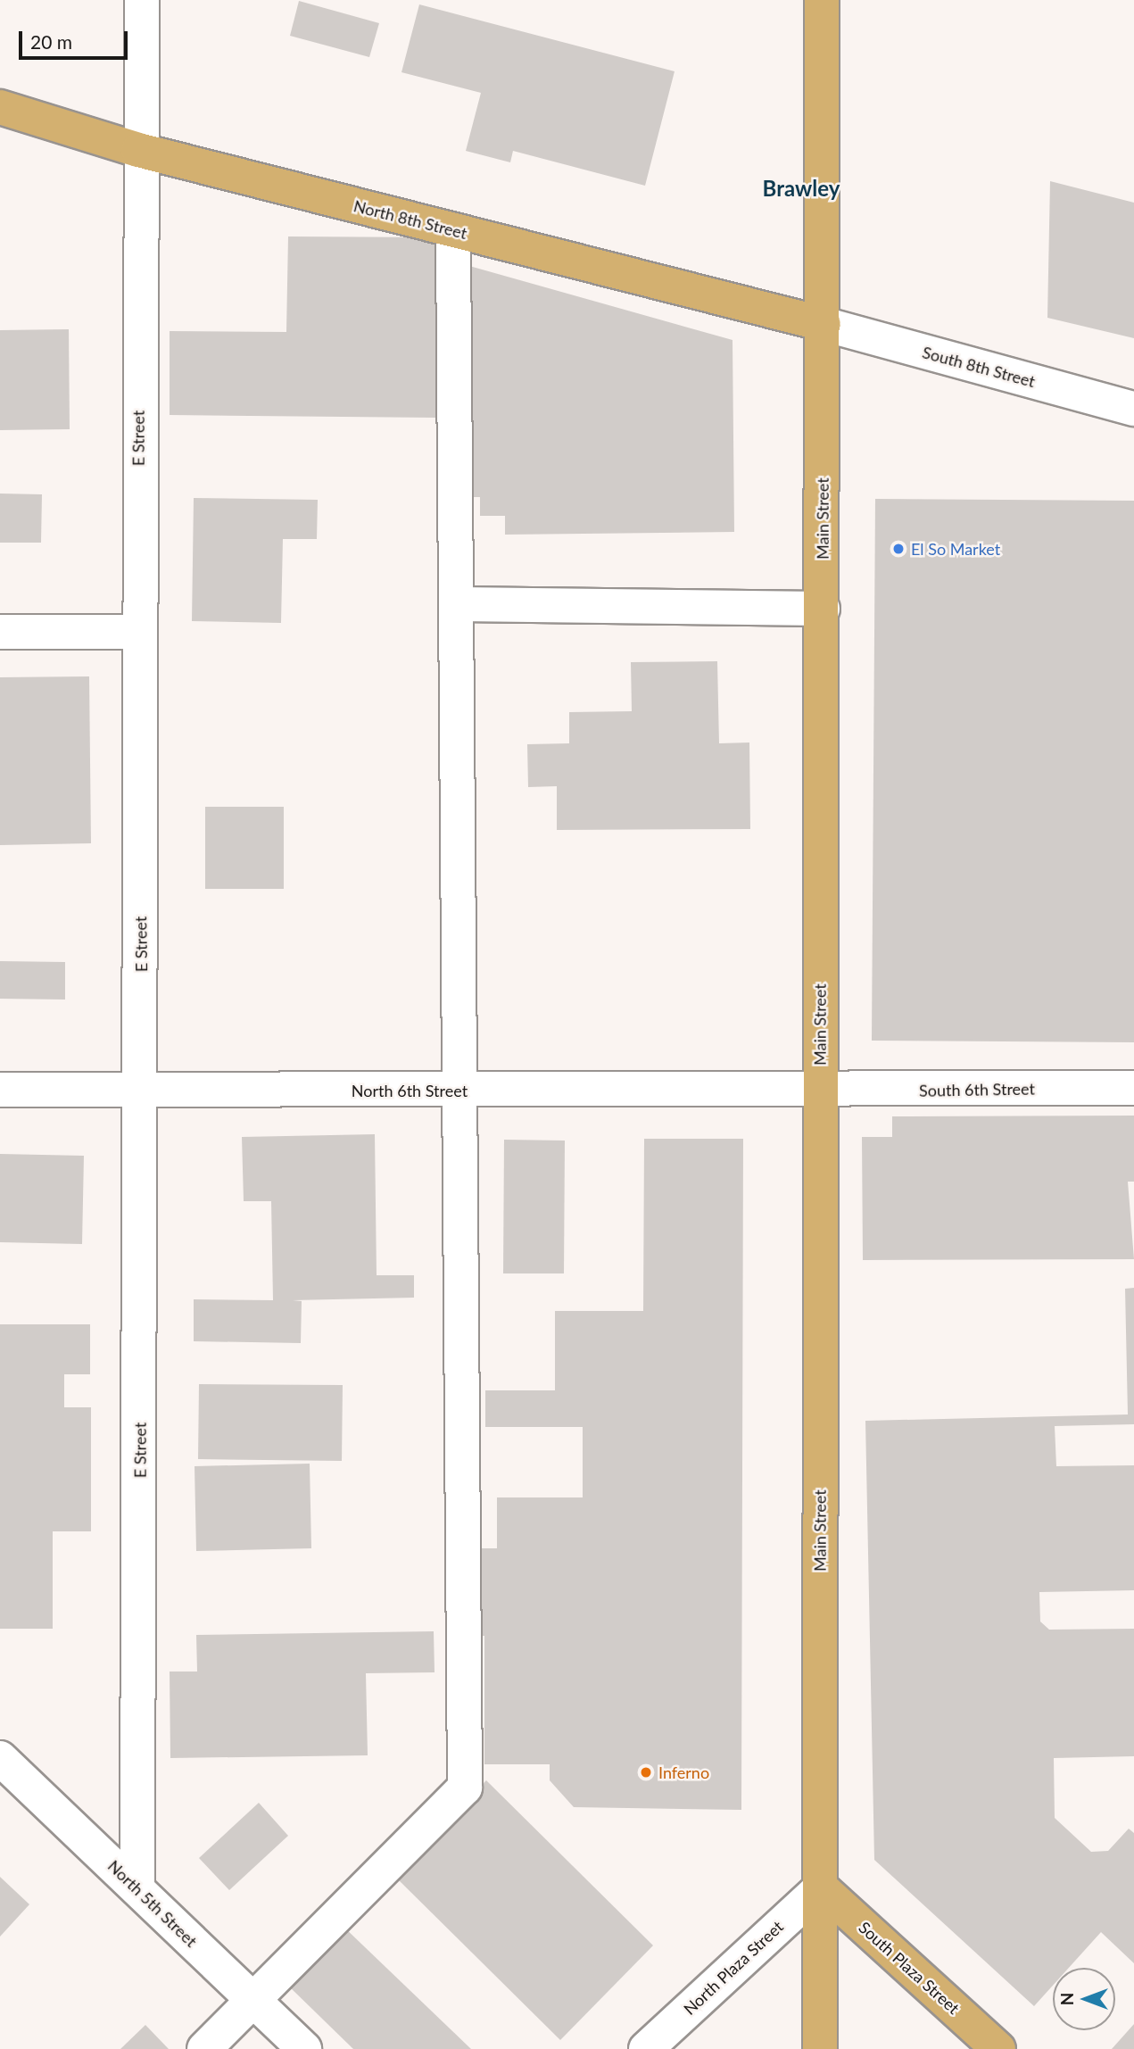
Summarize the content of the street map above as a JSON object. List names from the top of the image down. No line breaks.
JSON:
{"streets":{"main road":["North 8th Street","Main Street","South Plaza Street"],"street":["South 8th Street","E Street","South 6th Street","North 6th Street","North 5th Street","North Plaza Street"]},"crossings":[["North 8th Street","South 8th Street"],["North 8th Street","E Street"],["North 8th Street","Main Street"],["South 8th Street","Main Street"],["E Street","North 6th Street"],["E Street","North 5th Street"],["Main Street","South 6th Street"],["Main Street","North 6th Street"],["Main Street","North Plaza Street"],["Main Street","South Plaza Street"],["South 6th Street","North 6th Street"],["North Plaza Street","South Plaza Street"]],"districts":["Brawley"],"places":["El So Market","Inferno"],"scale_bar":"20 m","north":"left"}
